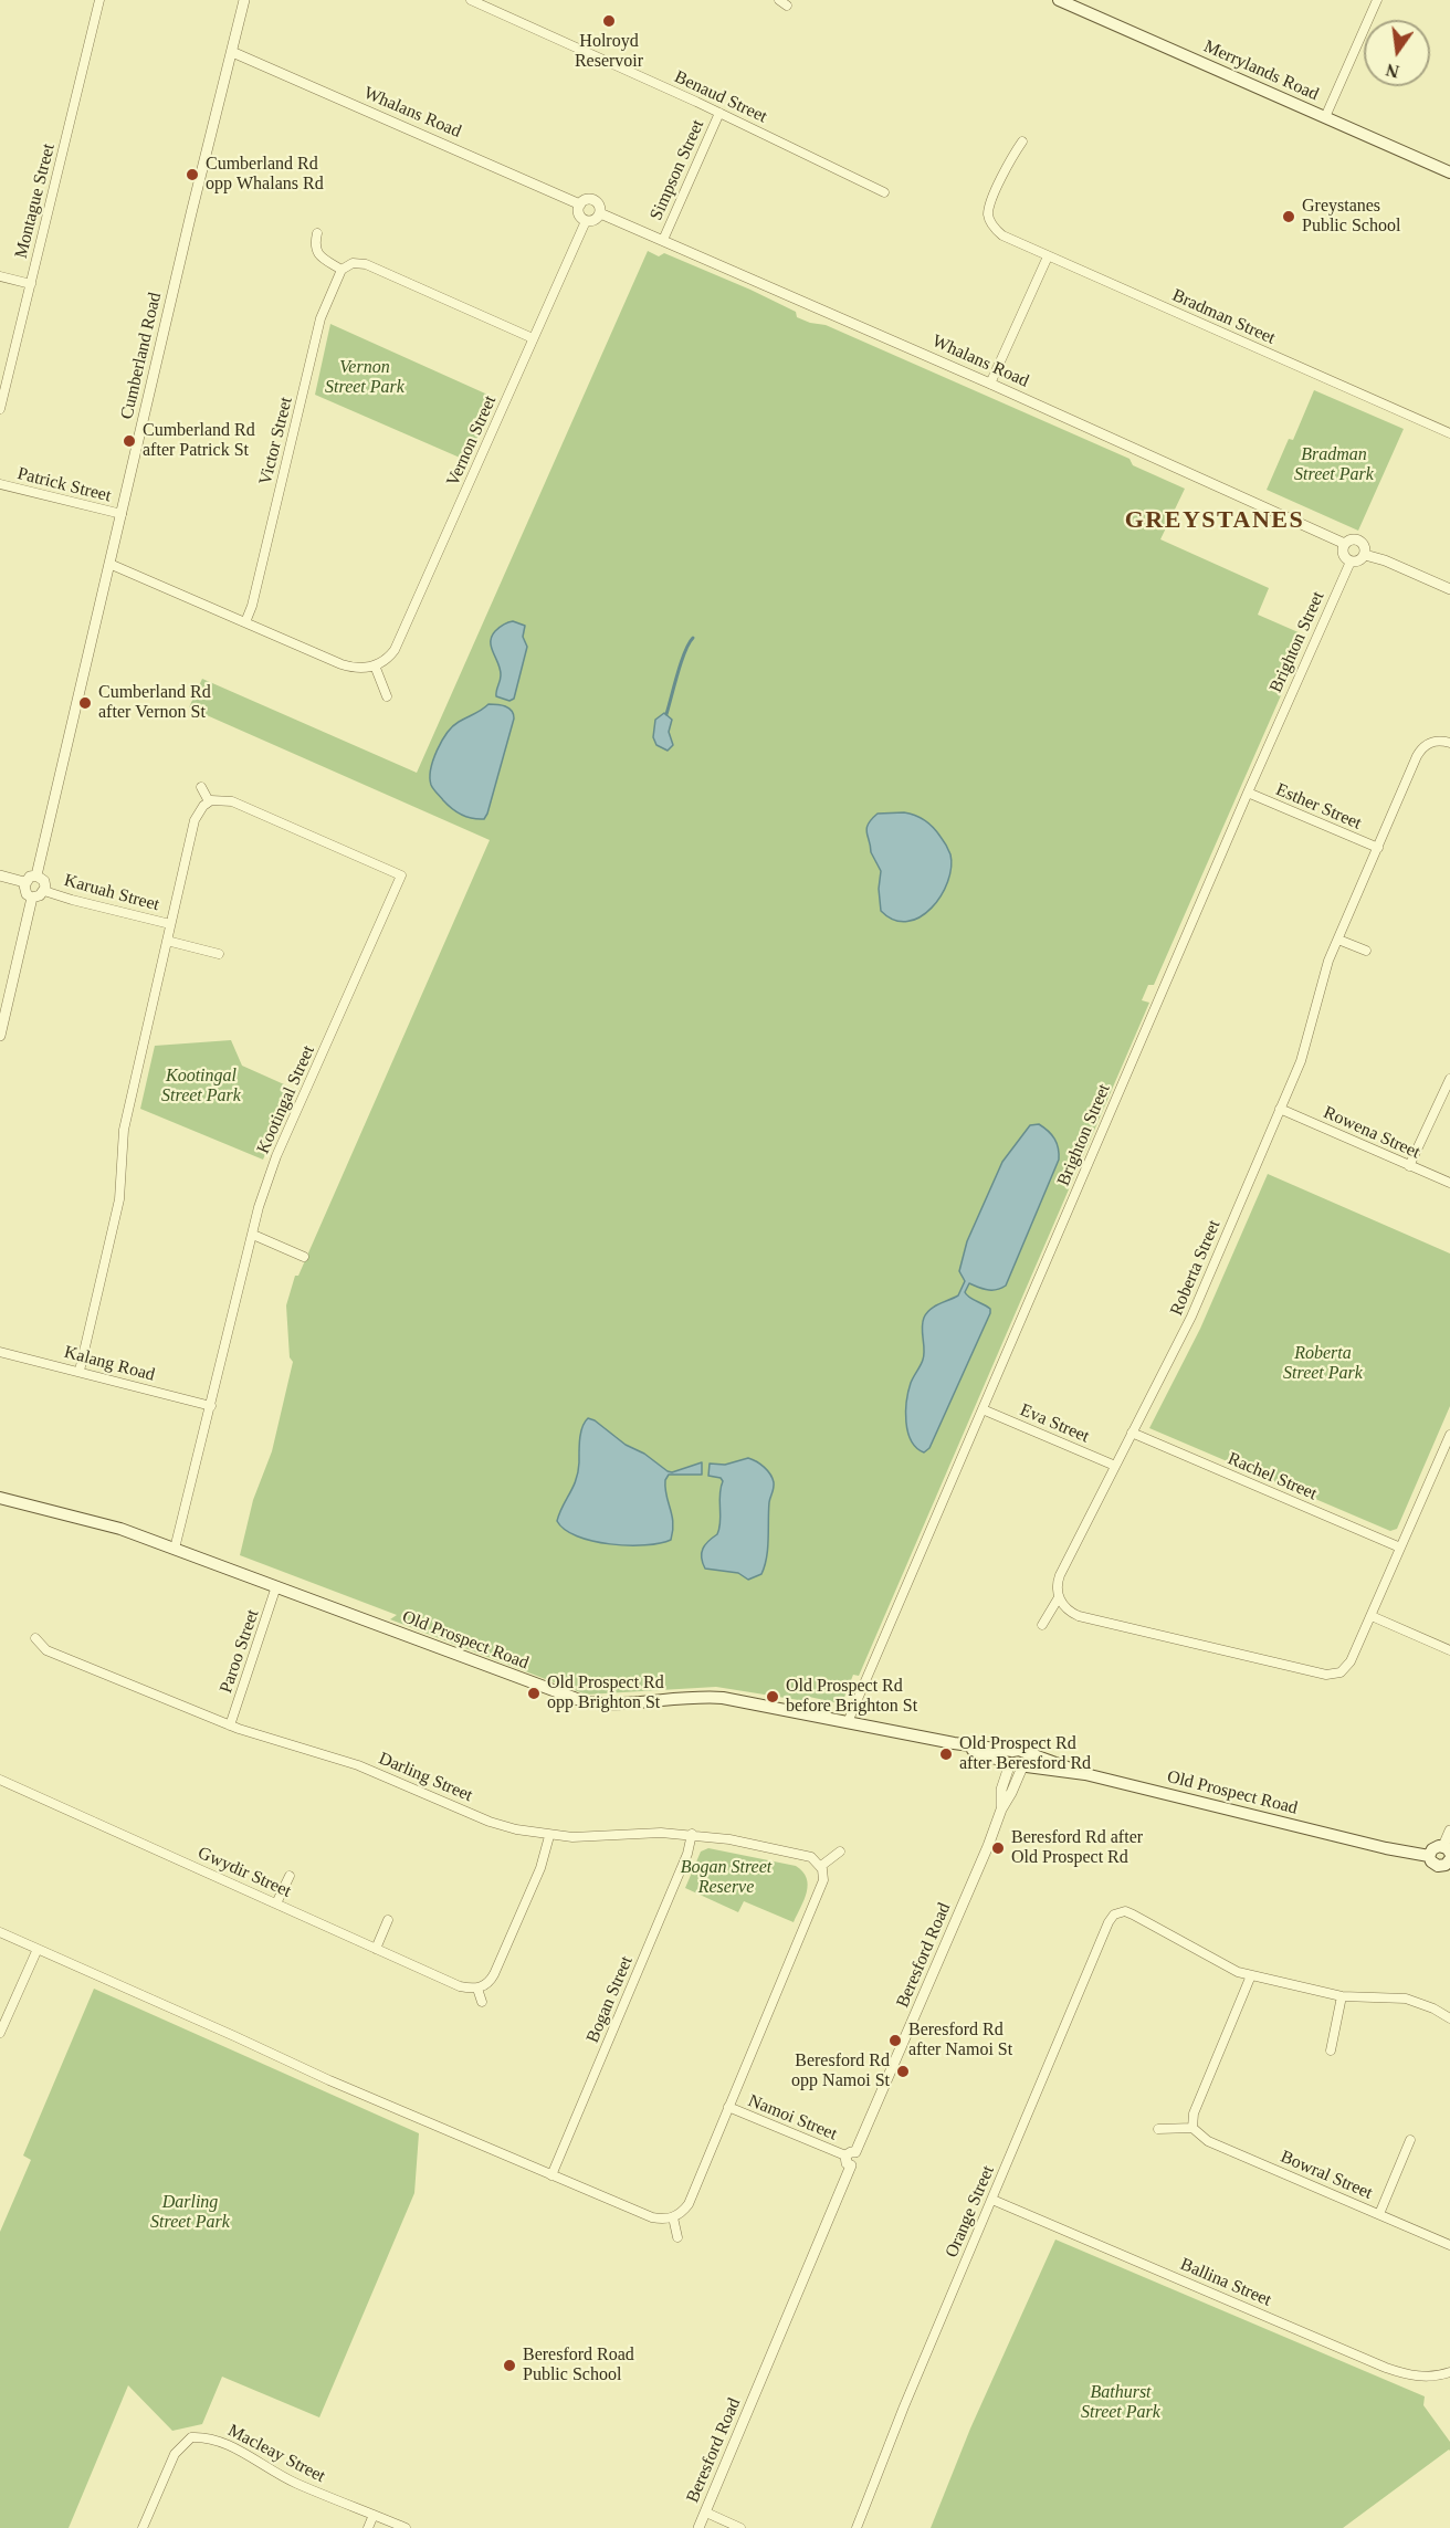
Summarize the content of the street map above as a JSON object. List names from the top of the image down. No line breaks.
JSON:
{"streets":{"main road":["Merrylands Road","Old Prospect Road"],"street":["Benaud Street","Whalans Road","Simpson Street","Montague Street","Bradman Street","Cumberland Road","Victor Street","Vernon Street","Patrick Street","Brighton Street","Esther Street","Karuah Street","Kootingal Street","Rowena Street","Roberta Street","Kalang Road","Eva Street","Rachel Street","Paroo Street","Darling Street","Gwydir Street","Beresford Road","Bogan Street","Namoi Street","Bowral Street","Orange Street","Ballina Street","Macleay Street"]},"crossings":[["Benaud Street","Simpson Street"],["Whalans Road","Simpson Street"],["Whalans Road","Cumberland Road"],["Whalans Road","Vernon Street"],["Whalans Road","Brighton Street"],["Cumberland Road","Patrick Street"],["Cumberland Road","Karuah Street"],["Brighton Street","Esther Street"],["Brighton Street","Eva Street"],["Brighton Street","Old Prospect Road"],["Esther Street","Roberta Street"],["Kootingal Street","Kalang Road"],["Kootingal Street","Old Prospect Road"],["Rowena Street","Roberta Street"],["Roberta Street","Eva Street"],["Roberta Street","Rachel Street"],["Old Prospect Road","Paroo Street"],["Old Prospect Road","Beresford Road"],["Paroo Street","Darling Street"],["Darling Street","Bogan Street"],["Beresford Road","Namoi Street"],["Orange Street","Ballina Street"]],"districts":["GREYSTANES"],"parks":["Vernon Street Park","Bradman Street Park","Kootingal Street Park","Roberta Street Park","Bogan Street Reserve","Darling Street Park","Bathurst Street Park"],"places":["Holroyd Reservoir","Cumberland Rd opp Whalans Rd","Greystanes Public School","Cumberland Rd after Patrick St","Cumberland Rd after Vernon St","Old Prospect Rd opp Brighton St","Old Prospect Rd before Brighton St","Old Prospect Rd after Beresford Rd","Beresford Rd after Old Prospect Rd","Beresford Rd after Namoi St","Beresford Rd opp Namoi St","Beresford Road Public School"],"north":"bottom"}
